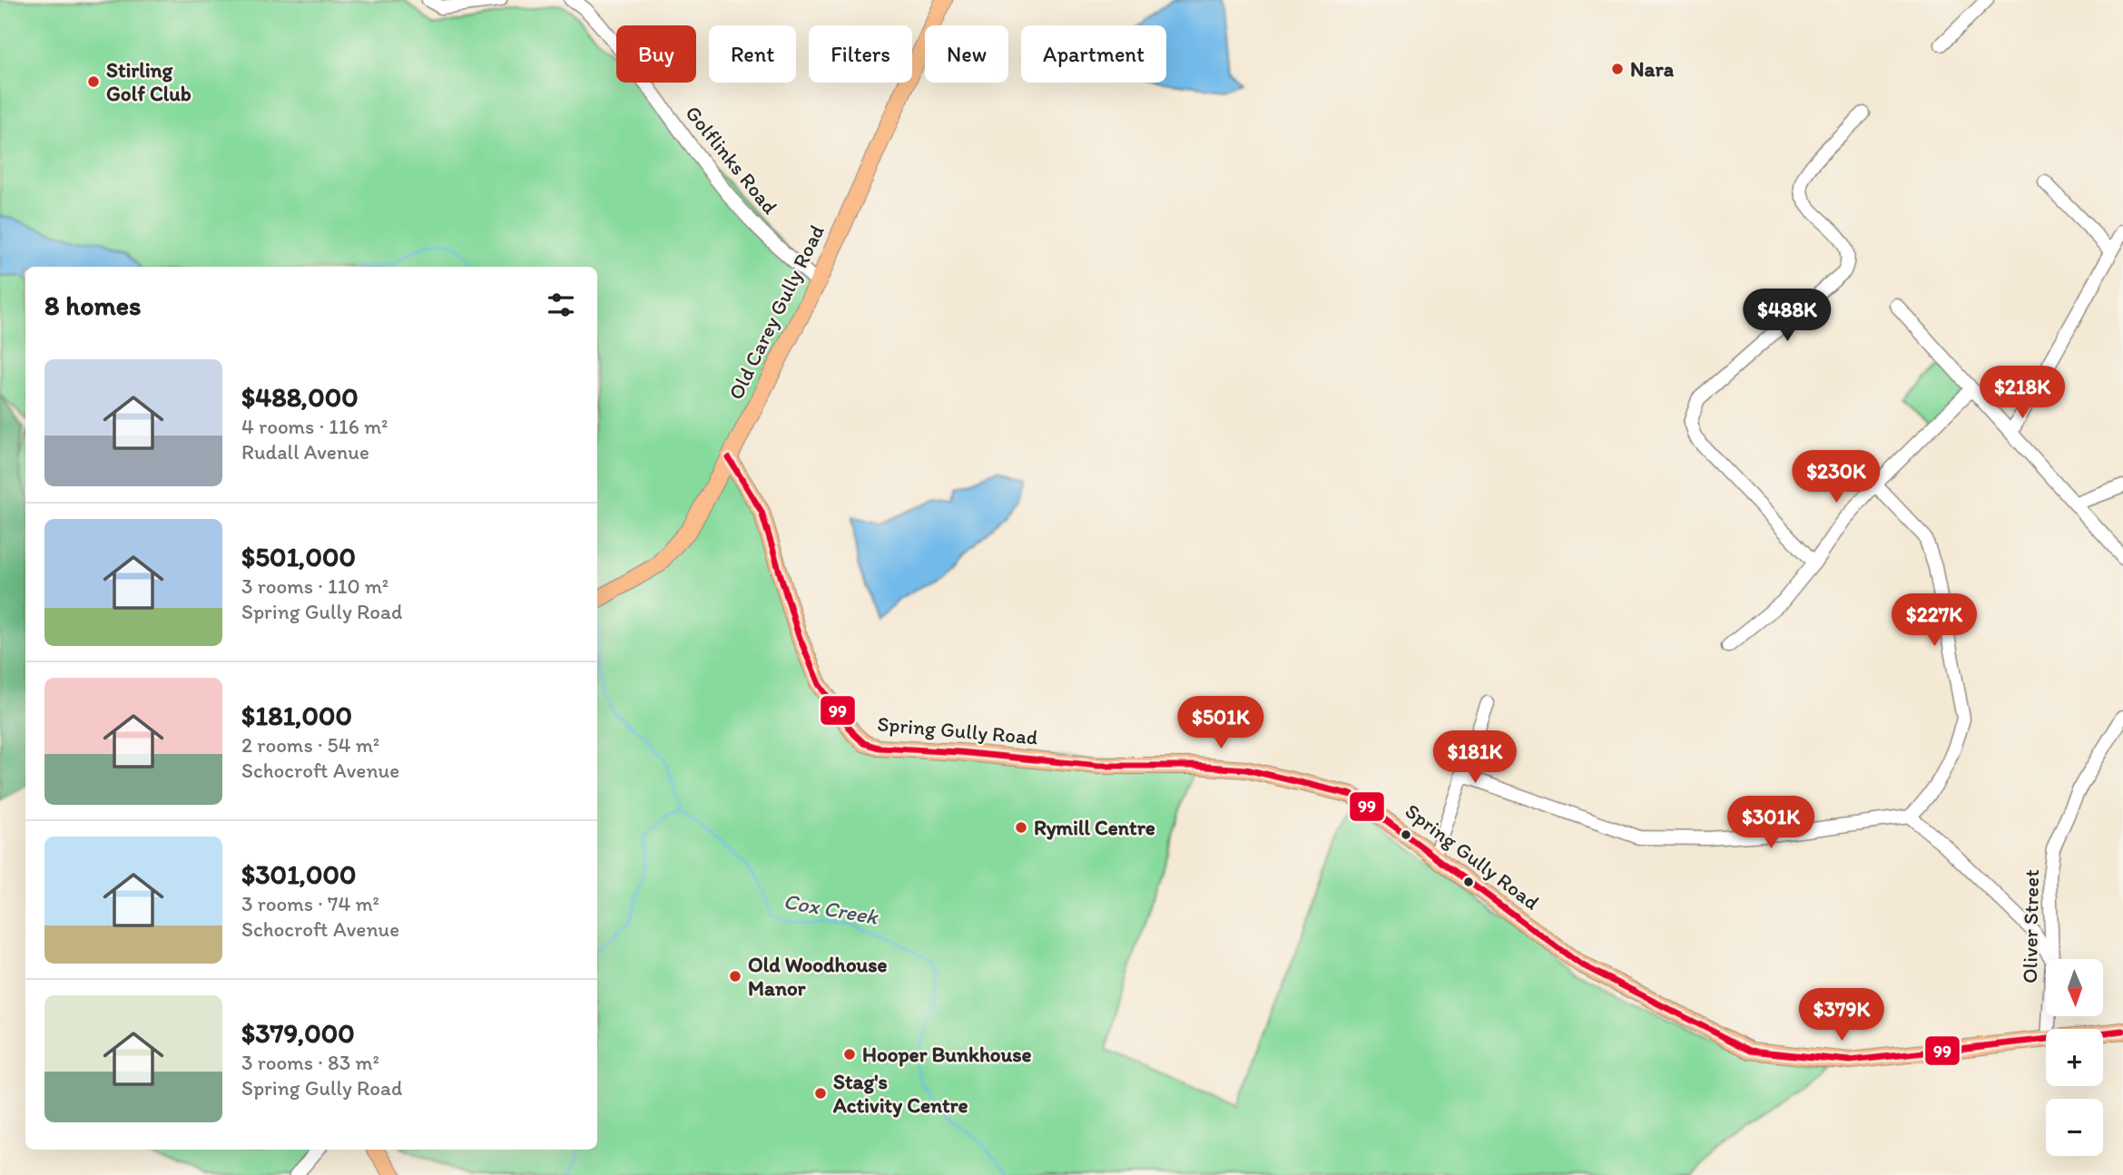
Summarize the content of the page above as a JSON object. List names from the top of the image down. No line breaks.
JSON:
{"streets":{"main road":["Old Carey Gully Road","Spring Gully Road"],"street":["Golflinks Road","Oliver Street"]},"crossings":[["Golflinks Road","Old Carey Gully Road"],["Old Carey Gully Road","Spring Gully Road"]],"water":["Cox Creek"],"places":["Nara","Stirling Golf Club","Rymill Centre","Old Woodhouse Manor","Hooper Bunkhouse","Stag's Activity Centre"],"lines":["transit line 99"],"north":"bottom","page":{"chip":["Buy","Rent","Filters","New","Apartment"],"heading":"8 homes","price":["$488K","$218K","$230K","$227K","$501K","$181K","$301K","$379K"],"list":[{"name":"$488,000","note":"4 rooms · 116 m² · Rudall Avenue"},{"name":"$501,000","note":"3 rooms · 110 m² · Spring Gully Road"},{"name":"$181,000","note":"2 rooms · 54 m² · Schocroft Avenue"},{"name":"$301,000","note":"3 rooms · 74 m² · Schocroft Avenue"},{"name":"$379,000","note":"3 rooms · 83 m² · Spring Gully Road"}],"map_buttons":["+","−"]}}
